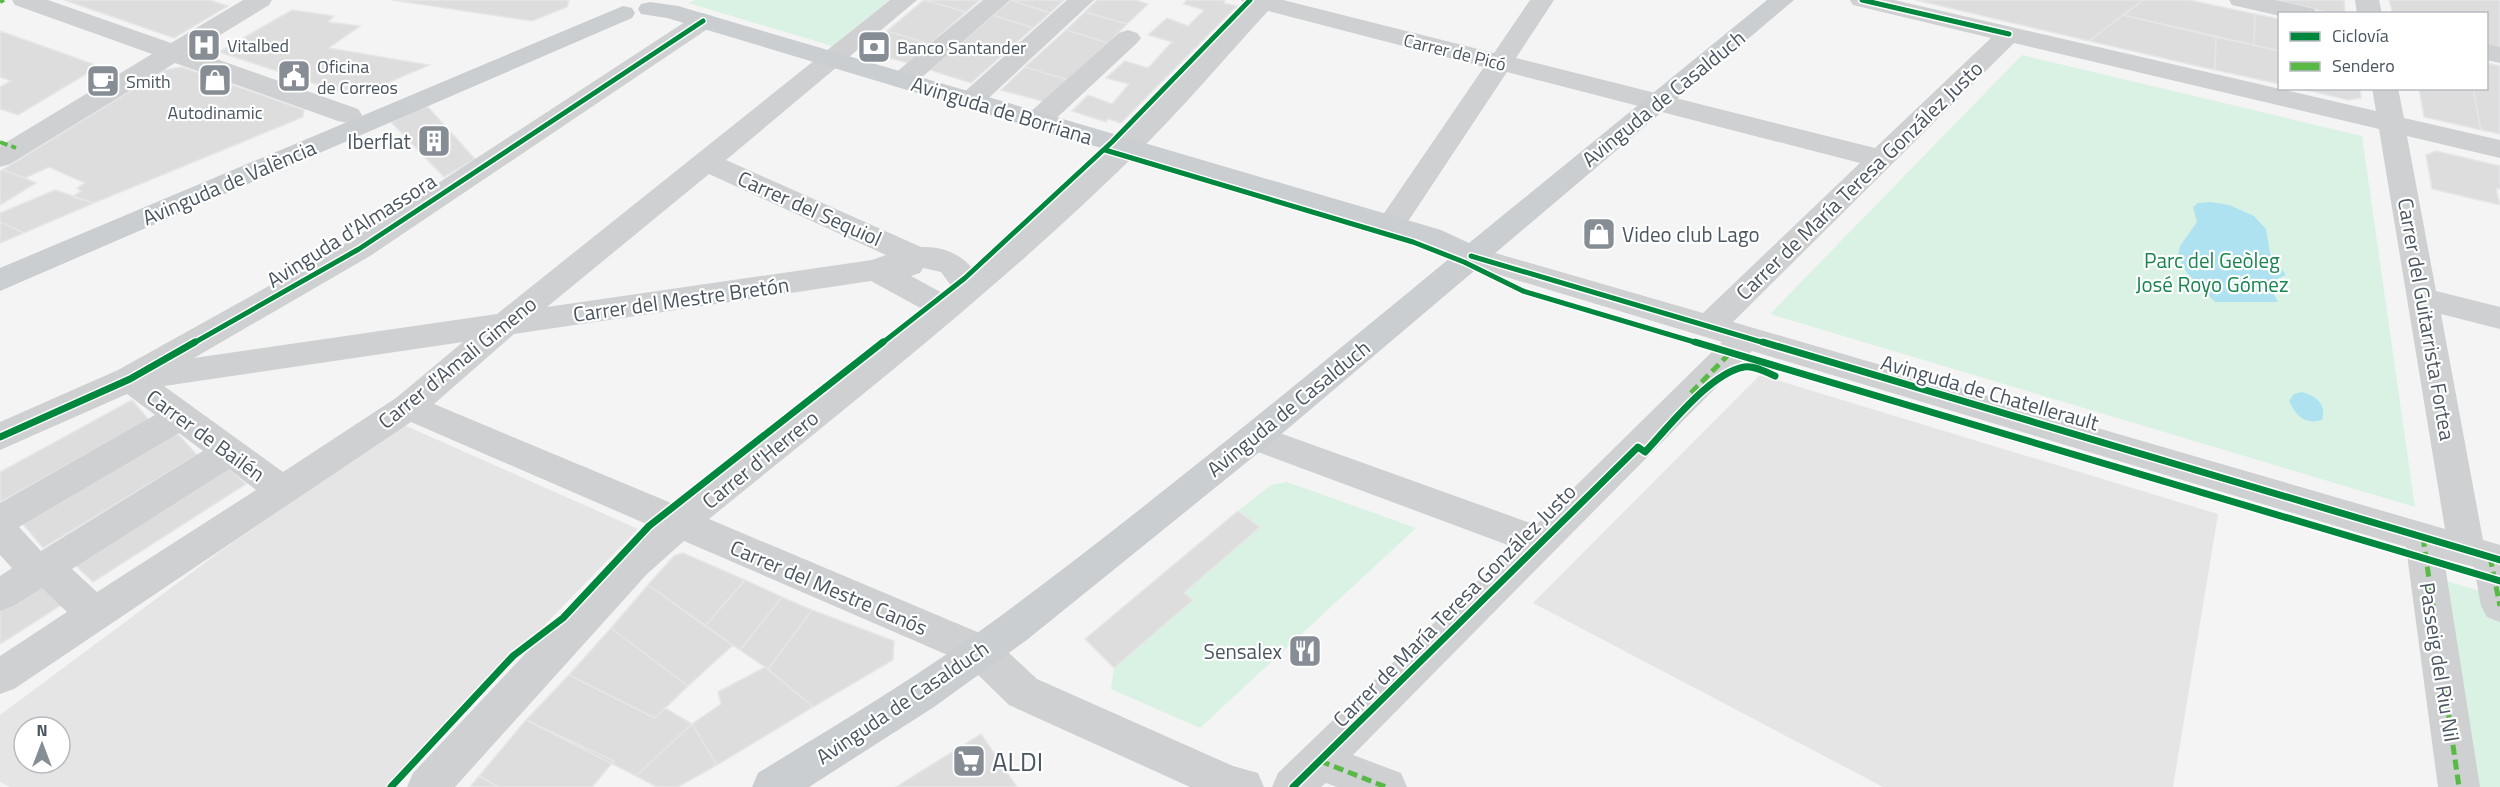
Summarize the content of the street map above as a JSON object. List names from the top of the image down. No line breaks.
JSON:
{"streets":{"main road":["Avinguda de Casalduch","Avinguda de Borriana","Avinguda de València"],"street":["Carrer de Picó","Carrer de María Teresa González Justo","Carrer del Sequiol","Avinguda d'Almassora","Carrer del Mestre Bretón","Carrer del Guitarrista Fortea","Carrer d'Amali Gimeno","Avinguda de Chatellerault","Carrer de Bailén","Carrer d'Herrero","Carrer del Mestre Canós","Passeig del Riu Nil"]},"crossings":[["Carrer de Picó","Avinguda de Casalduch"],["Carrer de Picó","Carrer de María Teresa González Justo"],["Carrer de Picó","Carrer d'Herrero"],["Avinguda de Casalduch","Avinguda de Borriana"],["Avinguda de Casalduch","Avinguda de Chatellerault"],["Avinguda de Casalduch","Carrer del Mestre Canós"],["Avinguda de Borriana","Avinguda d'Almassora"],["Avinguda de Borriana","Carrer d'Amali Gimeno"],["Avinguda de Borriana","Avinguda de Chatellerault"],["Avinguda de Borriana","Carrer d'Herrero"],["Carrer de María Teresa González Justo","Avinguda de Chatellerault"],["Carrer del Sequiol","Carrer d'Amali Gimeno"],["Avinguda d'Almassora","Carrer del Mestre Bretón"],["Avinguda d'Almassora","Carrer de Bailén"],["Carrer del Mestre Bretón","Carrer d'Amali Gimeno"],["Carrer del Mestre Bretón","Carrer de Bailén"],["Carrer del Guitarrista Fortea","Avinguda de Chatellerault"],["Carrer d'Amali Gimeno","Carrer de Bailén"],["Carrer d'Amali Gimeno","Carrer del Mestre Canós"],["Avinguda de Chatellerault","Passeig del Riu Nil"],["Carrer d'Herrero","Carrer del Mestre Canós"]],"parks":["Parc del Geòleg José Royo Gómez"],"places":{"hospital":["Vitalbed"],"bank":["Banco Santander"],"public building":["Oficina de Correos"],"shop":["Autodinamic","Video club Lago"],"cafe":["Smith"],"building":["Iberflat"],"restaurant":["Sensalex"],"supermarket":["ALDI"]},"legend":["Ciclovía","Sendero"],"north":"top"}
